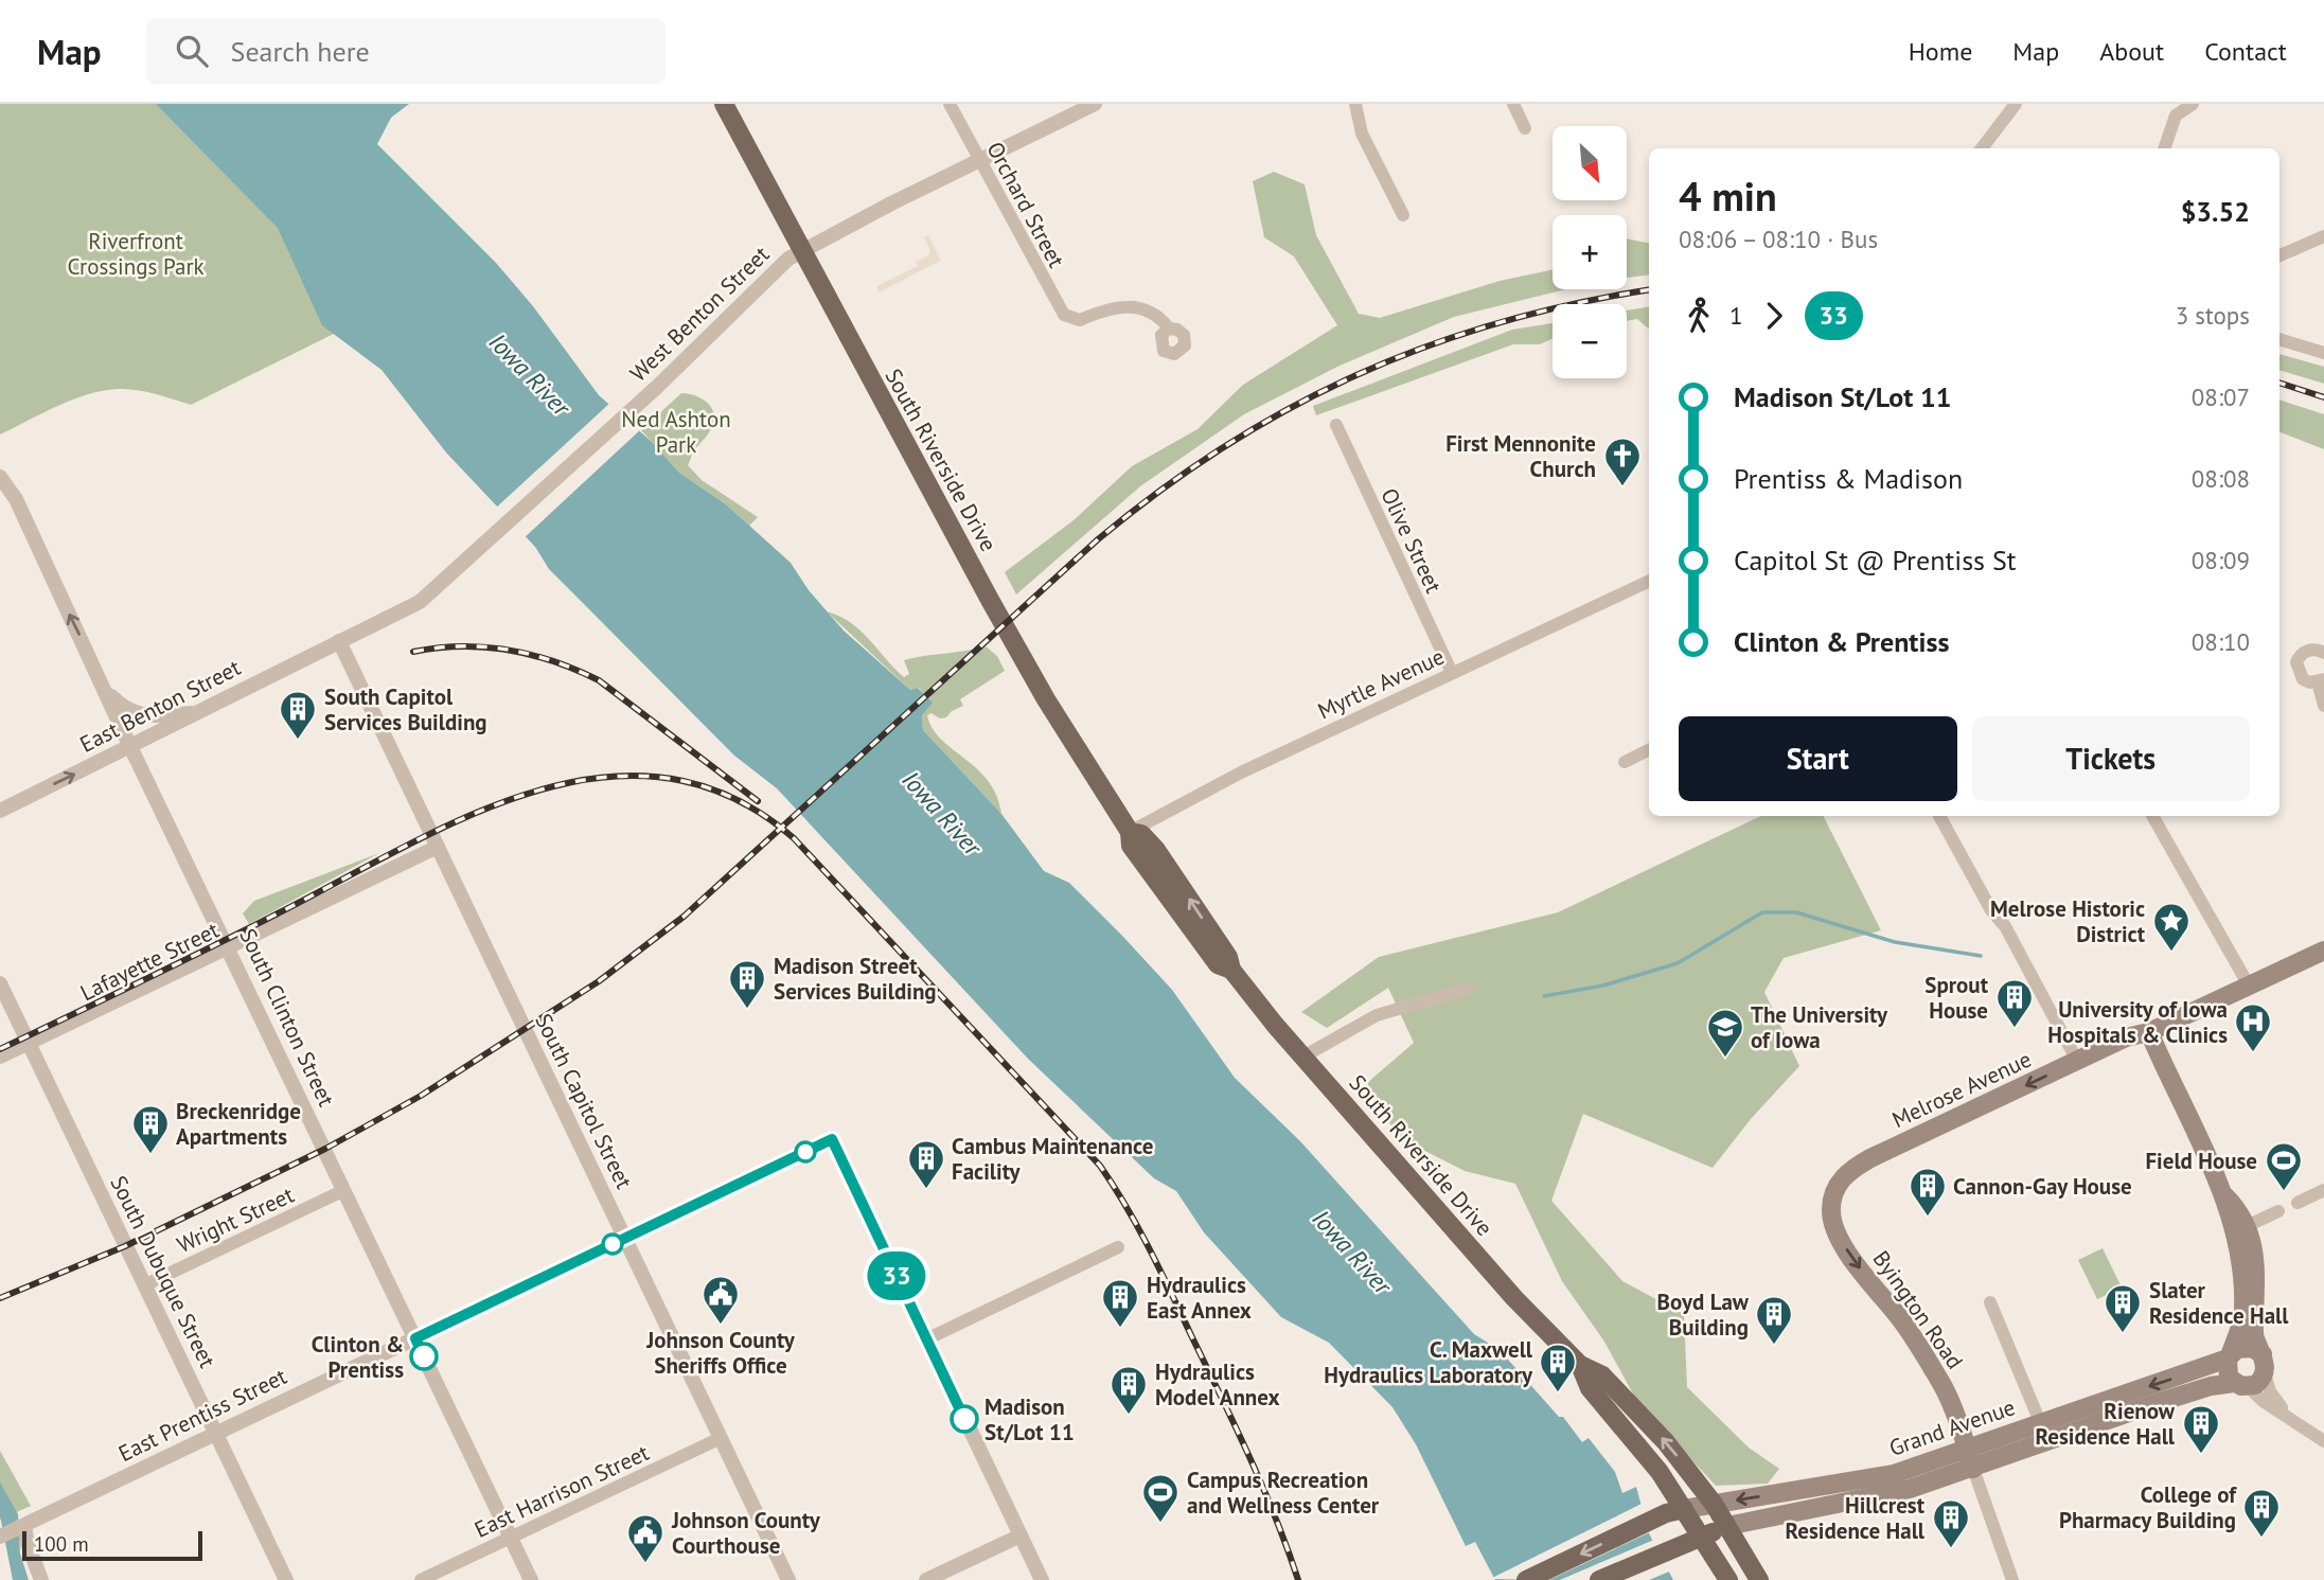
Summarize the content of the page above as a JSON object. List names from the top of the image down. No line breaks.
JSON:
{"streets":{"main road":["South Riverside Drive","Melrose Avenue","Byington Road","Grand Avenue"],"street":["Orchard Street","West Benton Street","Olive Street","Myrtle Avenue","East Benton Street","Lafayette Street","South Clinton Street","South Capitol Street","Wright Street","South Dubuque Street","East Prentiss Street","East Harrison Street"]},"crossings":[["Orchard Street","West Benton Street"],["West Benton Street","South Riverside Drive"],["West Benton Street","East Benton Street"],["West Benton Street","South Capitol Street"],["South Riverside Drive","Myrtle Avenue"],["South Riverside Drive","Grand Avenue"],["Olive Street","Myrtle Avenue"],["East Benton Street","South Clinton Street"],["East Benton Street","South Capitol Street"],["Lafayette Street","South Clinton Street"],["Lafayette Street","South Capitol Street"],["Lafayette Street","South Dubuque Street"],["South Clinton Street","Wright Street"],["South Clinton Street","East Prentiss Street"],["South Clinton Street","East Harrison Street"],["Melrose Avenue","Byington Road"],["South Capitol Street","East Prentiss Street"],["South Capitol Street","East Harrison Street"],["Wright Street","South Dubuque Street"],["South Dubuque Street","East Prentiss Street"],["Byington Road","Grand Avenue"]],"one_way":["East Benton Street","Melrose Avenue","Byington Road"],"water":["Iowa River"],"parks":["Riverfront Crossings Park","Ned Ashton Park"],"places":{"church":["First Mennonite Church"],"building":["South Capitol Services Building","Madison Street Services Building","Sprout House","Breckenridge Apartments","Cambus Maintenance Facility","Cannon-Gay House","Hydraulics East Annex","Slater Residence Hall","Boyd Law Building","C. Maxwell Hydraulics Laboratory","Hydraulics Model Annex","Rienow Residence Hall","College of Pharmacy Building","Hillcrest Residence Hall"],"place":["Melrose Historic District"],"hospital":["University of Iowa Hospitals & Clinics"],"school or university":["The University of Iowa"],"sports":["Field House","Campus Recreation and Wellness Center"],"public building":["Johnson County Sheriffs Office","Johnson County Courthouse"],"other":["Clinton & Prentiss","Madison St/Lot 11"]},"lines":["bus line 33"],"scale_bar":"100 m","north":"bottom right","page":{"header":"Map","search":"Search here","nav":["Home","Map","About","Contact"],"on_map":"33","map_buttons":["+","−"],"heading":["4 min","08:06 – 08:10 · Bus","$3.52"],"legs":["1","33","3 stops"],"list":[{"name":"Madison St/Lot 11","value":"08:07"},{"name":"Prentiss & Madison","value":"08:08"},{"name":"Capitol St @ Prentiss St","value":"08:09"},{"name":"Clinton & Prentiss","value":"08:10"}],"buttons":["Start","Tickets"],"scale":"100 m"}}
